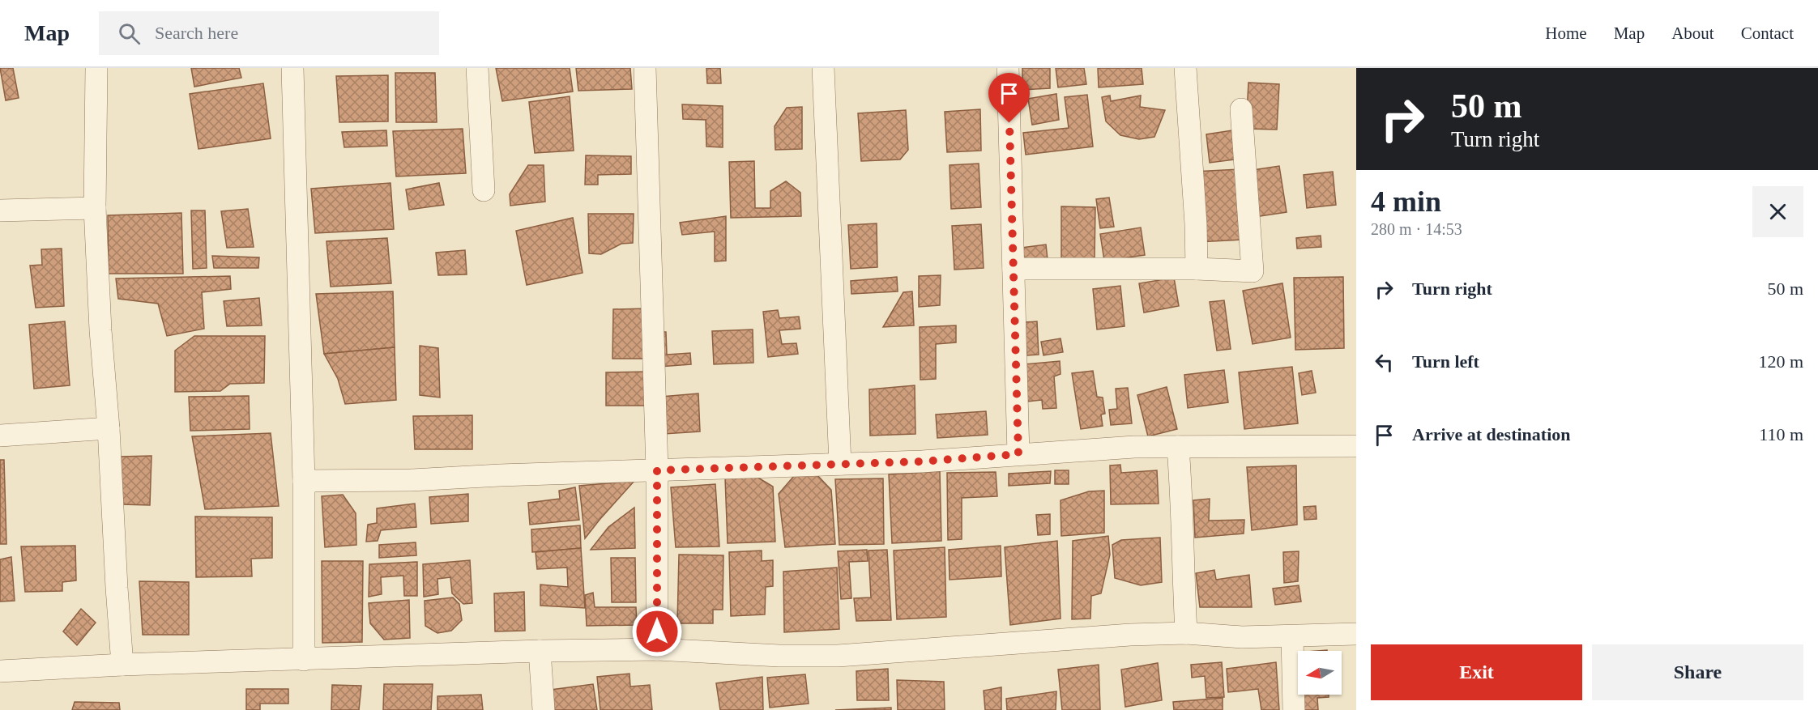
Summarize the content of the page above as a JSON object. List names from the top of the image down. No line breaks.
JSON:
{"north":"left","page":{"header":"Map","search":"Search here","nav":["Home","Map","About","Contact"],"turn":["50 m","Turn right"],"heading":["4 min","280 m · 14:53"],"list":[{"name":"Turn right","value":"50 m"},{"name":"Turn left","value":"120 m"},{"name":"Arrive at destination","value":"110 m"}],"buttons":["Exit","Share"]}}
